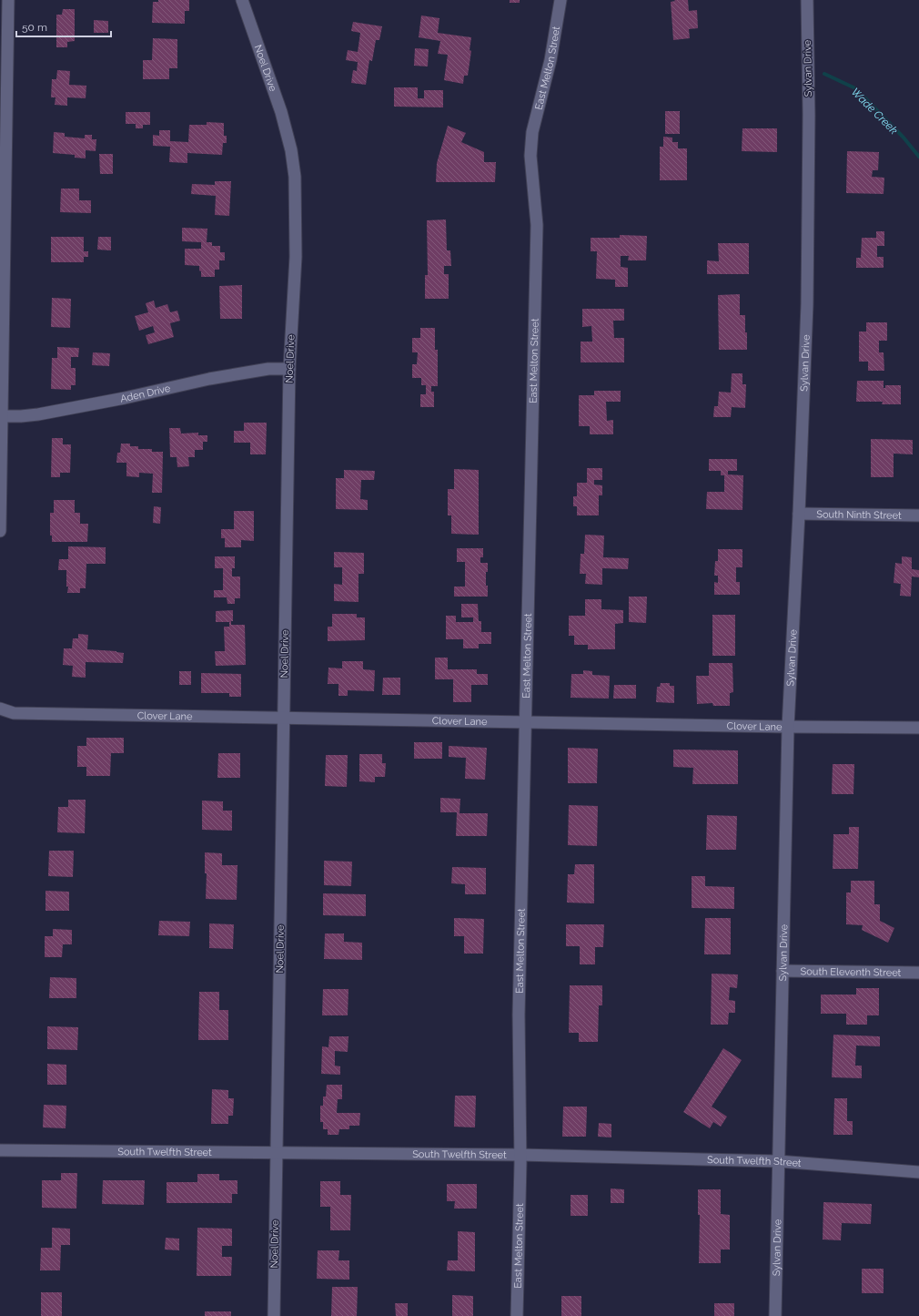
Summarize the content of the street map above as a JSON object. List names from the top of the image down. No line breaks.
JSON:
{"streets":{"street":["Noel Drive","East Melton Street","Sylvan Drive","Aden Drive","South Ninth Street","Clover Lane","South Eleventh Street","South Twelfth Street"]},"crossings":[["Noel Drive","Aden Drive"],["Noel Drive","Clover Lane"],["Noel Drive","South Twelfth Street"],["East Melton Street","Clover Lane"],["East Melton Street","South Twelfth Street"],["Sylvan Drive","South Ninth Street"],["Sylvan Drive","Clover Lane"],["Sylvan Drive","South Eleventh Street"],["Sylvan Drive","South Twelfth Street"]],"water":["Wade Creek"],"scale_bar":"50 m"}
